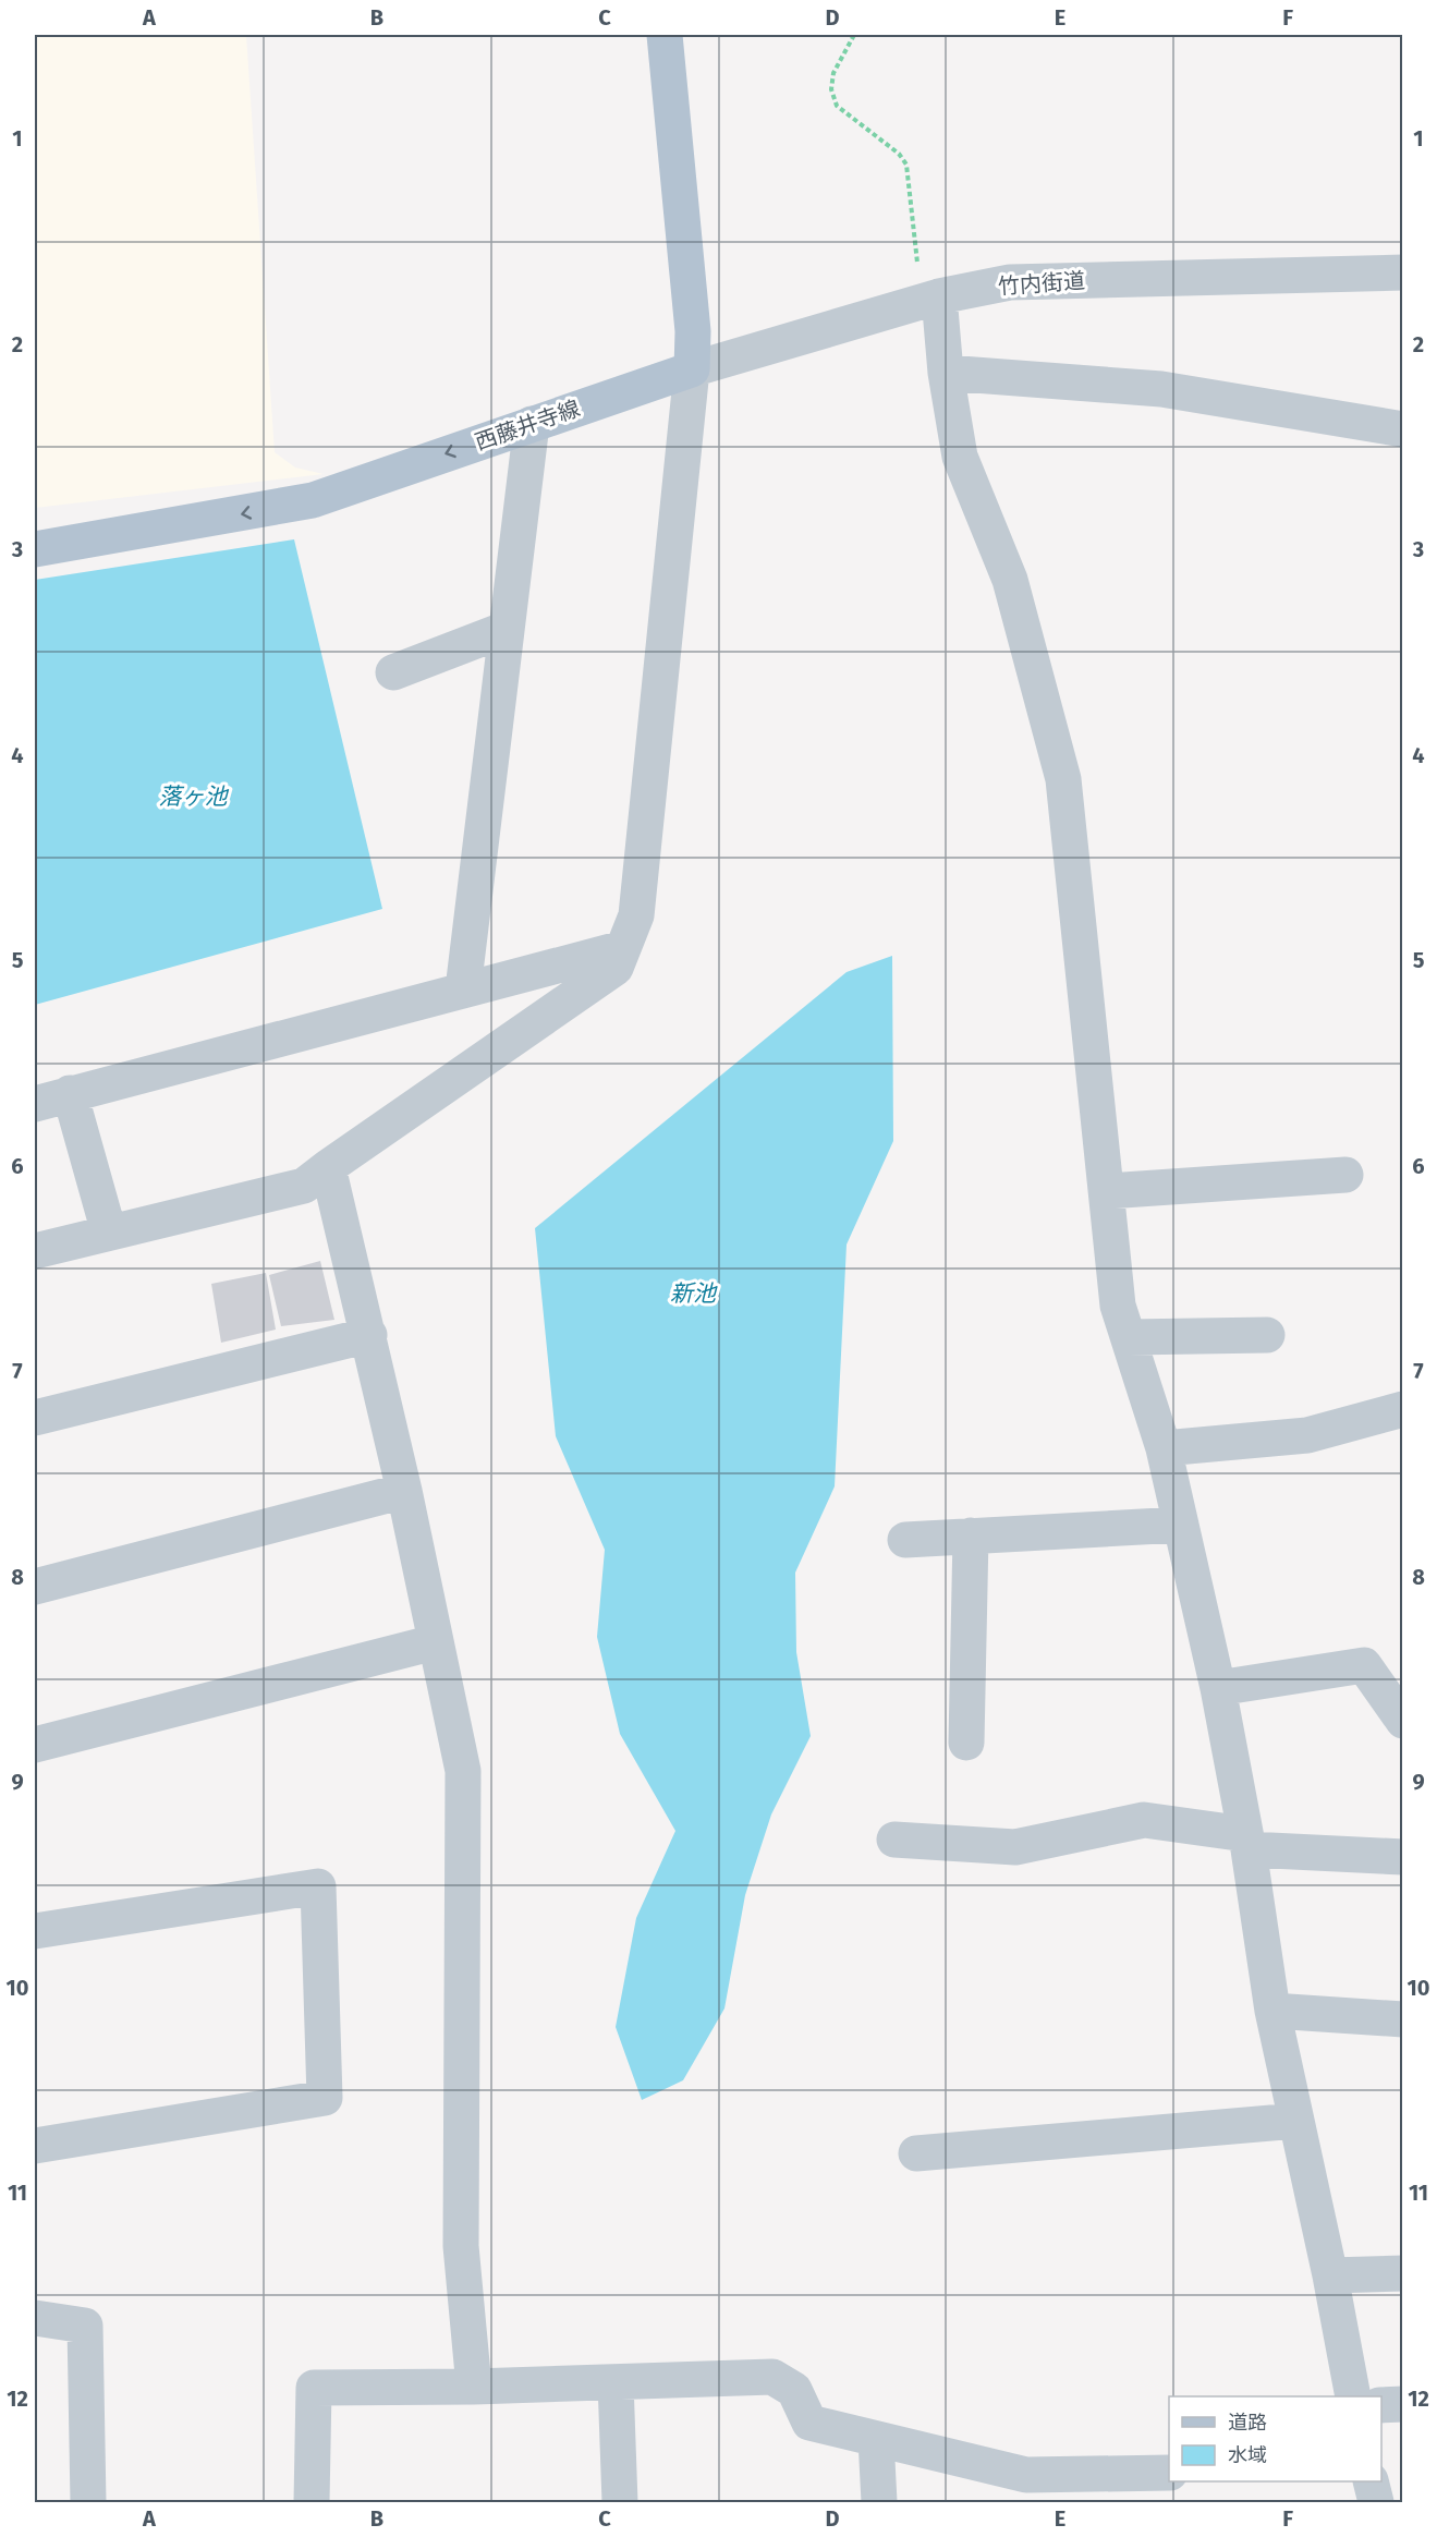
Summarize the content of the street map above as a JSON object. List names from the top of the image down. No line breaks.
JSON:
{"streets":{"main road":["西藤井寺線"],"street":["竹内街道"]},"crossings":[["竹内街道","西藤井寺線"]],"one_way":["西藤井寺線"],"water":["落ヶ池","新池"],"legend":["道路","水域"],"grid":{"columns":["A","B","C","D","E","F"],"rows":["1","2","3","4","5","6","7","8","9","10","11","12"]}}
